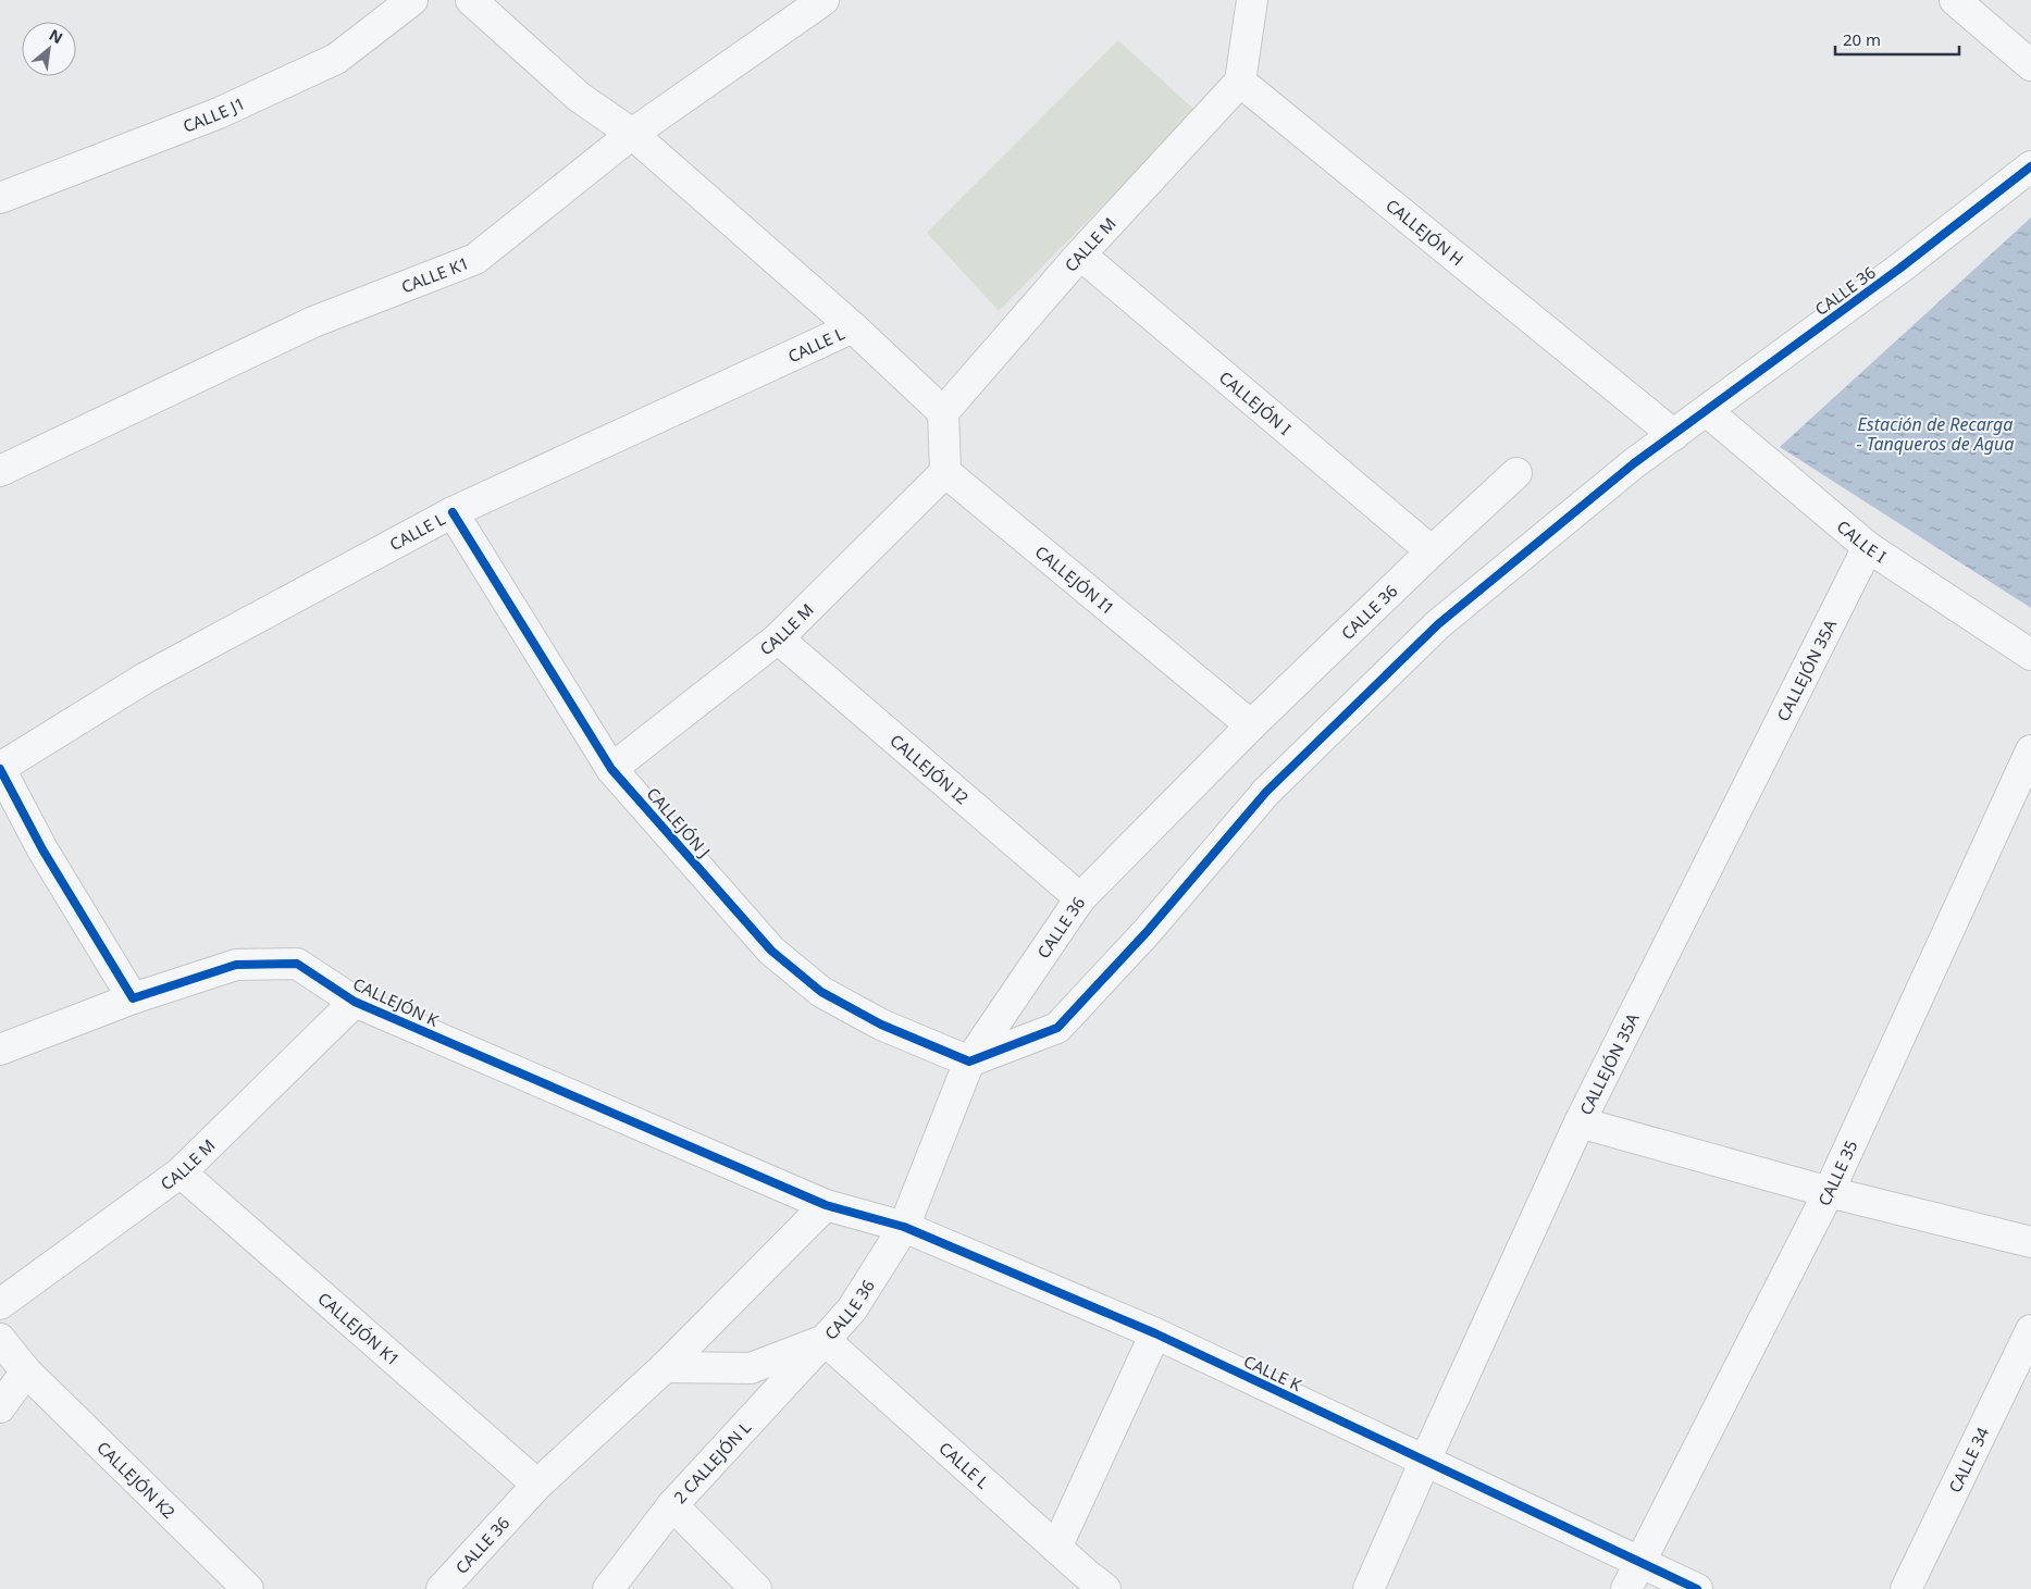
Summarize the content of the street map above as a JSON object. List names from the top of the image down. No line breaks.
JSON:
{"streets":{"street":["CALLE J1","CALLEJÓN H","CALLE M","CALLE K1","CALLE 36","CALLE L","CALLEJÓN I","CALLE I","CALLEJÓN I1","CALLEJÓN 35A","CALLEJÓN I2","CALLEJÓN J","CALLEJÓN K","CALLE 35","CALLEJÓN K1","CALLE K","CALLE 34","2 CALLEJÓN L","CALLEJÓN K2"]},"crossings":[["CALLEJÓN H","CALLE M"],["CALLEJÓN H","CALLE 36"],["CALLE M","CALLEJÓN I"],["CALLE M","CALLEJÓN I1"],["CALLE M","CALLEJÓN I2"],["CALLE M","CALLEJÓN J"],["CALLE M","CALLEJÓN K"],["CALLE M","CALLEJÓN K1"],["CALLE 36","CALLE L"],["CALLE 36","CALLEJÓN I"],["CALLE 36","CALLE I"],["CALLE 36","CALLEJÓN I1"],["CALLE 36","CALLEJÓN I2"],["CALLE 36","CALLEJÓN J"],["CALLE 36","CALLEJÓN K"],["CALLE 36","CALLEJÓN K1"],["CALLE 36","CALLE K"],["CALLE 36","2 CALLEJÓN L"],["CALLE L","CALLEJÓN J"],["CALLE L","2 CALLEJÓN L"],["CALLE I","CALLEJÓN 35A"],["CALLEJÓN 35A","CALLE K"],["CALLEJÓN K","CALLE K"],["CALLE 35","CALLE K"]],"water":["Estación de Recarga - Tanqueros de Agua"],"scale_bar":"20 m","north":"top right"}
